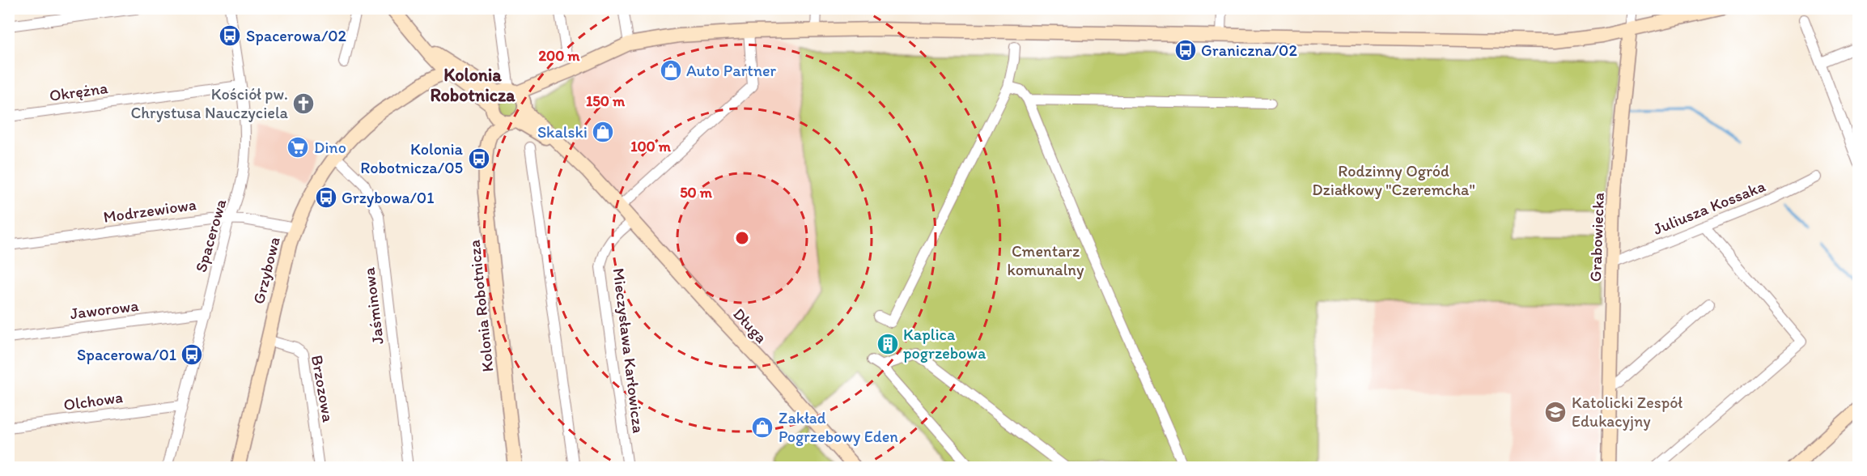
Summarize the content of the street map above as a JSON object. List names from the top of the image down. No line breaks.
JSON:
{"streets":{"main road":["Grabowiecka","Grzybowa","Kolonia Robotnicza","Długa"],"street":["Okrężna","Juliusza Kossaka","Modrzewiowa","Spacerowa","Jaśminowa","Jaworowa","Mieczysława Karłowicza","Brzozowa","Olchowa"]},"crossings":[["Okrężna","Spacerowa"],["Juliusza Kossaka","Grabowiecka"],["Modrzewiowa","Spacerowa"],["Modrzewiowa","Grzybowa"],["Spacerowa","Jaworowa"],["Spacerowa","Olchowa"],["Grzybowa","Jaśminowa"],["Grzybowa","Długa"],["Grzybowa","Brzozowa"],["Kolonia Robotnicza","Długa"],["Długa","Mieczysława Karłowicza"]],"districts":["Kolonia Robotnicza"],"parks":["Rodzinny Ogród Działkowy \"Czeremcha\"","Cmentarz komunalny"],"places":{"bus stop":["Spacerowa/02","Graniczna/02","Kolonia Robotnicza/05","Grzybowa/01","Spacerowa/01"],"shop":["Auto Partner","Skalski","Zakład Pogrzebowy Eden"],"church":["Kościół pw. Chrystusa Nauczyciela"],"supermarket":["Dino"],"building":["Kaplica pogrzebowa"],"school or university":["Katolicki Zespół Edukacyjny"]},"rings":["200 m","150 m","100 m","50 m"]}
